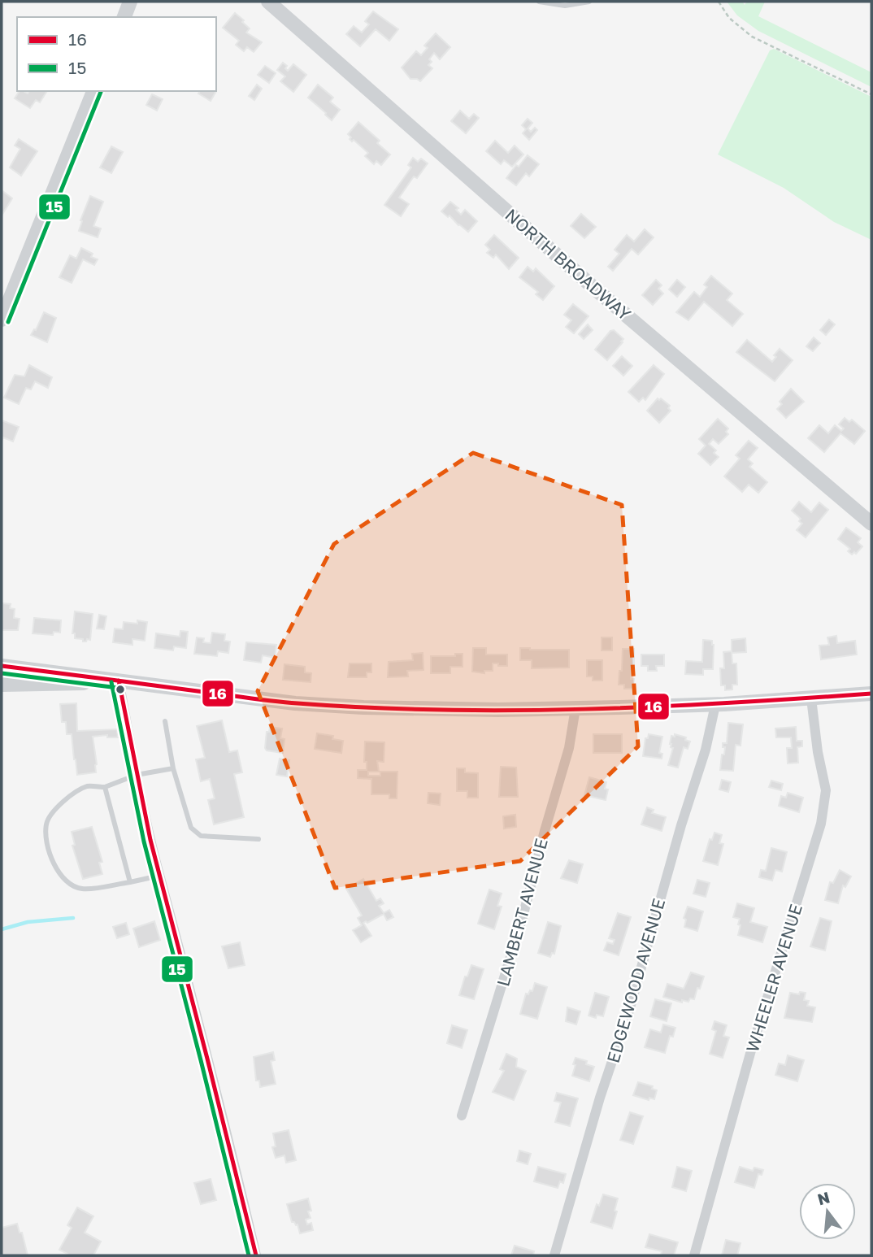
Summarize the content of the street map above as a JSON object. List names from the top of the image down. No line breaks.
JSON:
{"streets":{"main road":["NORTH BROADWAY"],"street":["LAMBERT AVENUE","WHEELER AVENUE","EDGEWOOD AVENUE"]},"lines":["transit line 15","transit line 16"],"legend":["16","15"],"north":"top"}
